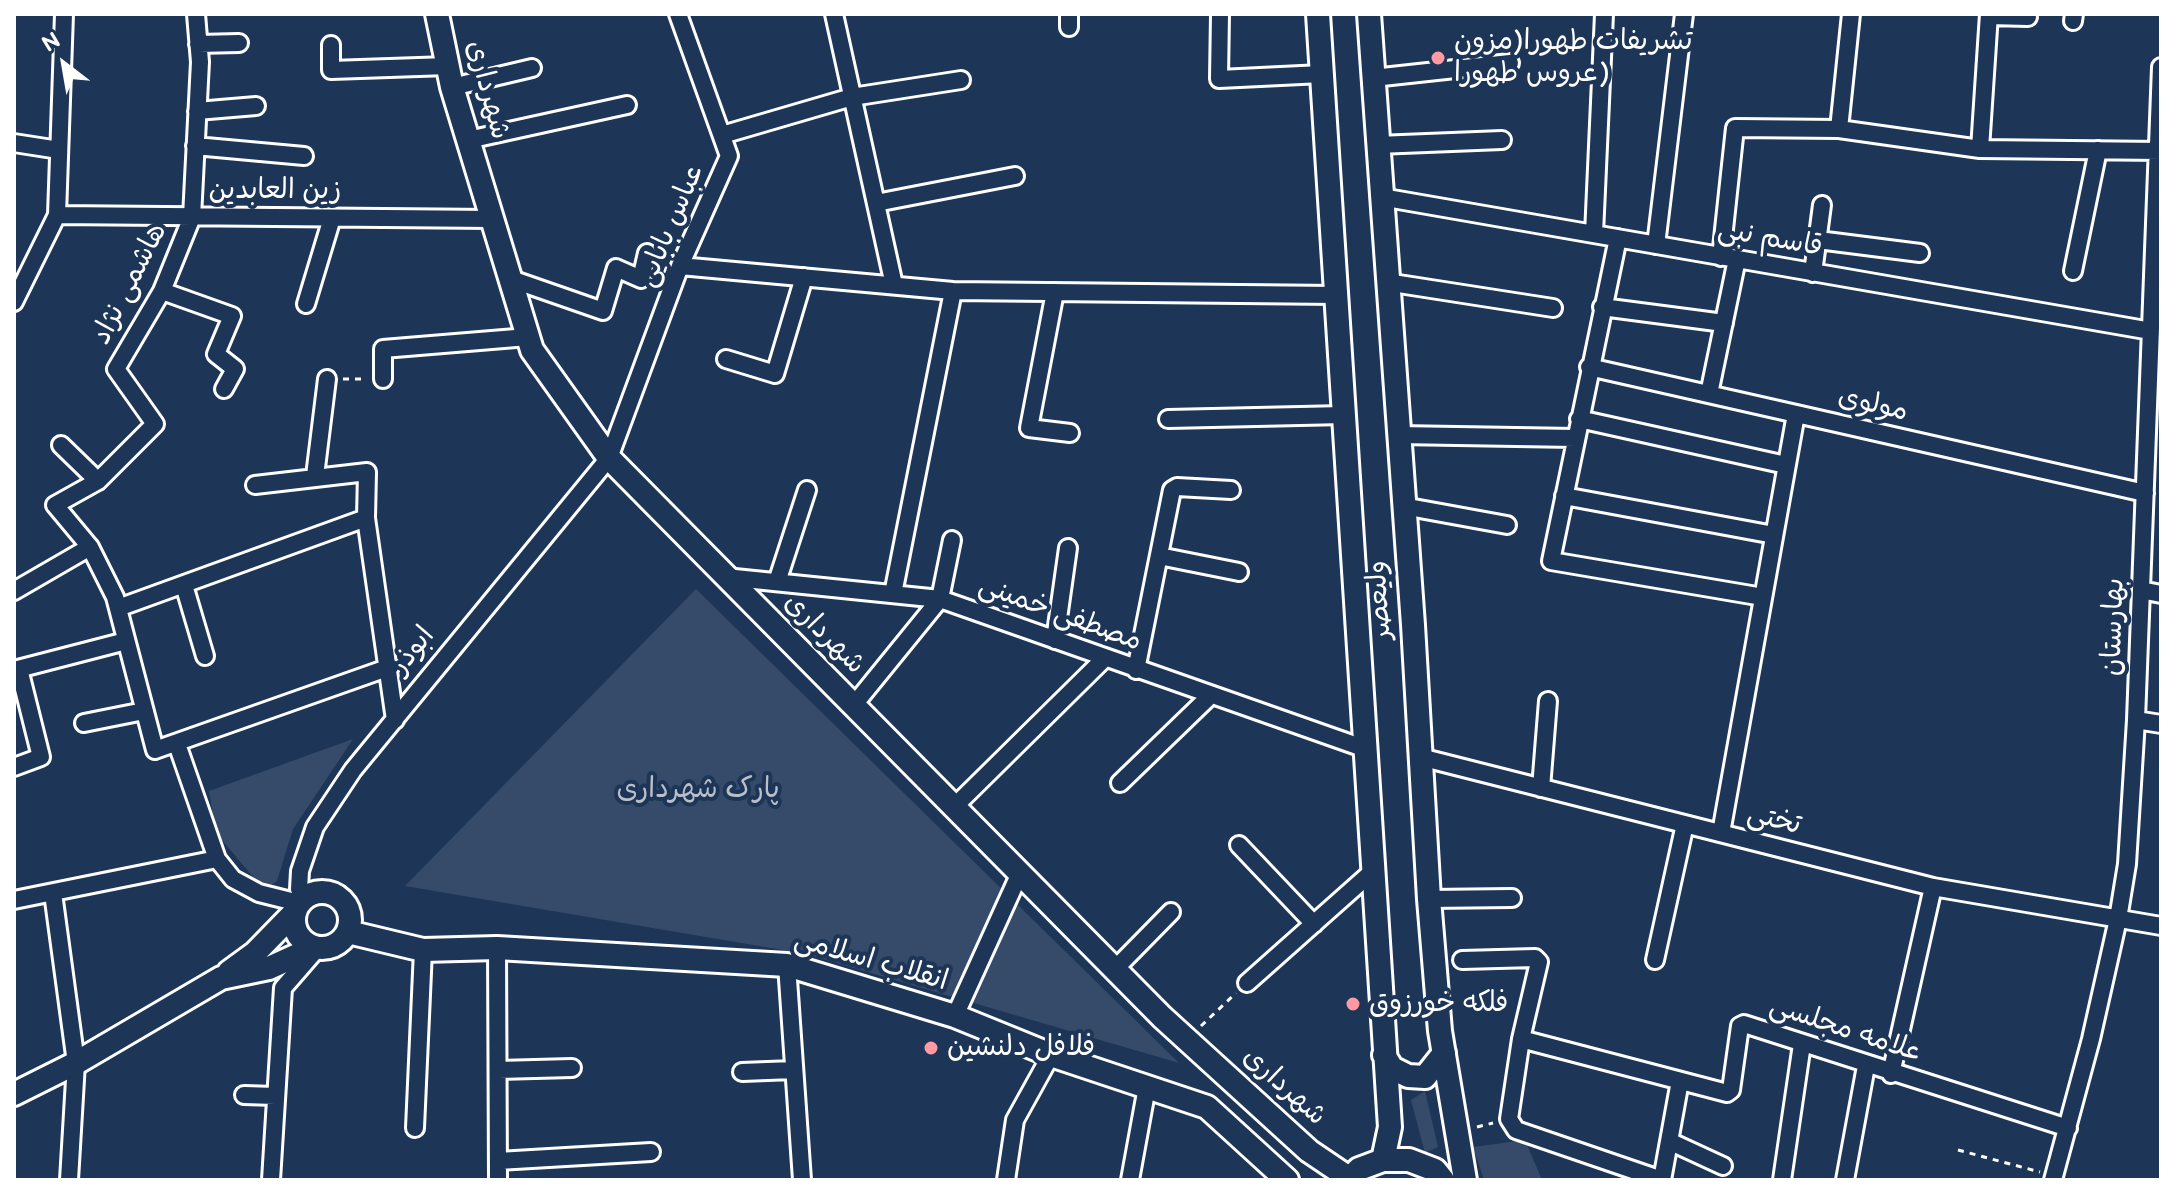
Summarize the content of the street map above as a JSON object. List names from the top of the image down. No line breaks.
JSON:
{"streets":{"main road":["شهرداری","ولیعصر","انقلاب اسلامی"],"street":["زین العابدین","عباس بابایی","قاسم نبی","هاشمی نژاد","مولوی","مصطفی خمینی","بهارستان","ابوذر","تختی","علامه مجلسی"]},"crossings":[["شهرداری","زین العابدین"],["شهرداری","عباس بابایی"],["شهرداری","مصطفی خمینی"],["شهرداری","ابوذر"],["زین العابدین","هاشمی نژاد"],["عباس بابایی","ابوذر"],["قاسم نبی","ولیعصر"],["قاسم نبی","بهارستان"],["مولوی","بهارستان"],["ولیعصر","مصطفی خمینی"],["ولیعصر","تختی"],["بهارستان","تختی"],["بهارستان","علامه مجلسی"],["ابوذر","انقلاب اسلامی"]],"parks":["پارک شهرداری"],"places":["تشریفات طهورا(مزون عروس طهورا)","فلکه خورزوق","فلافل دلنشین"],"north":"top left"}
